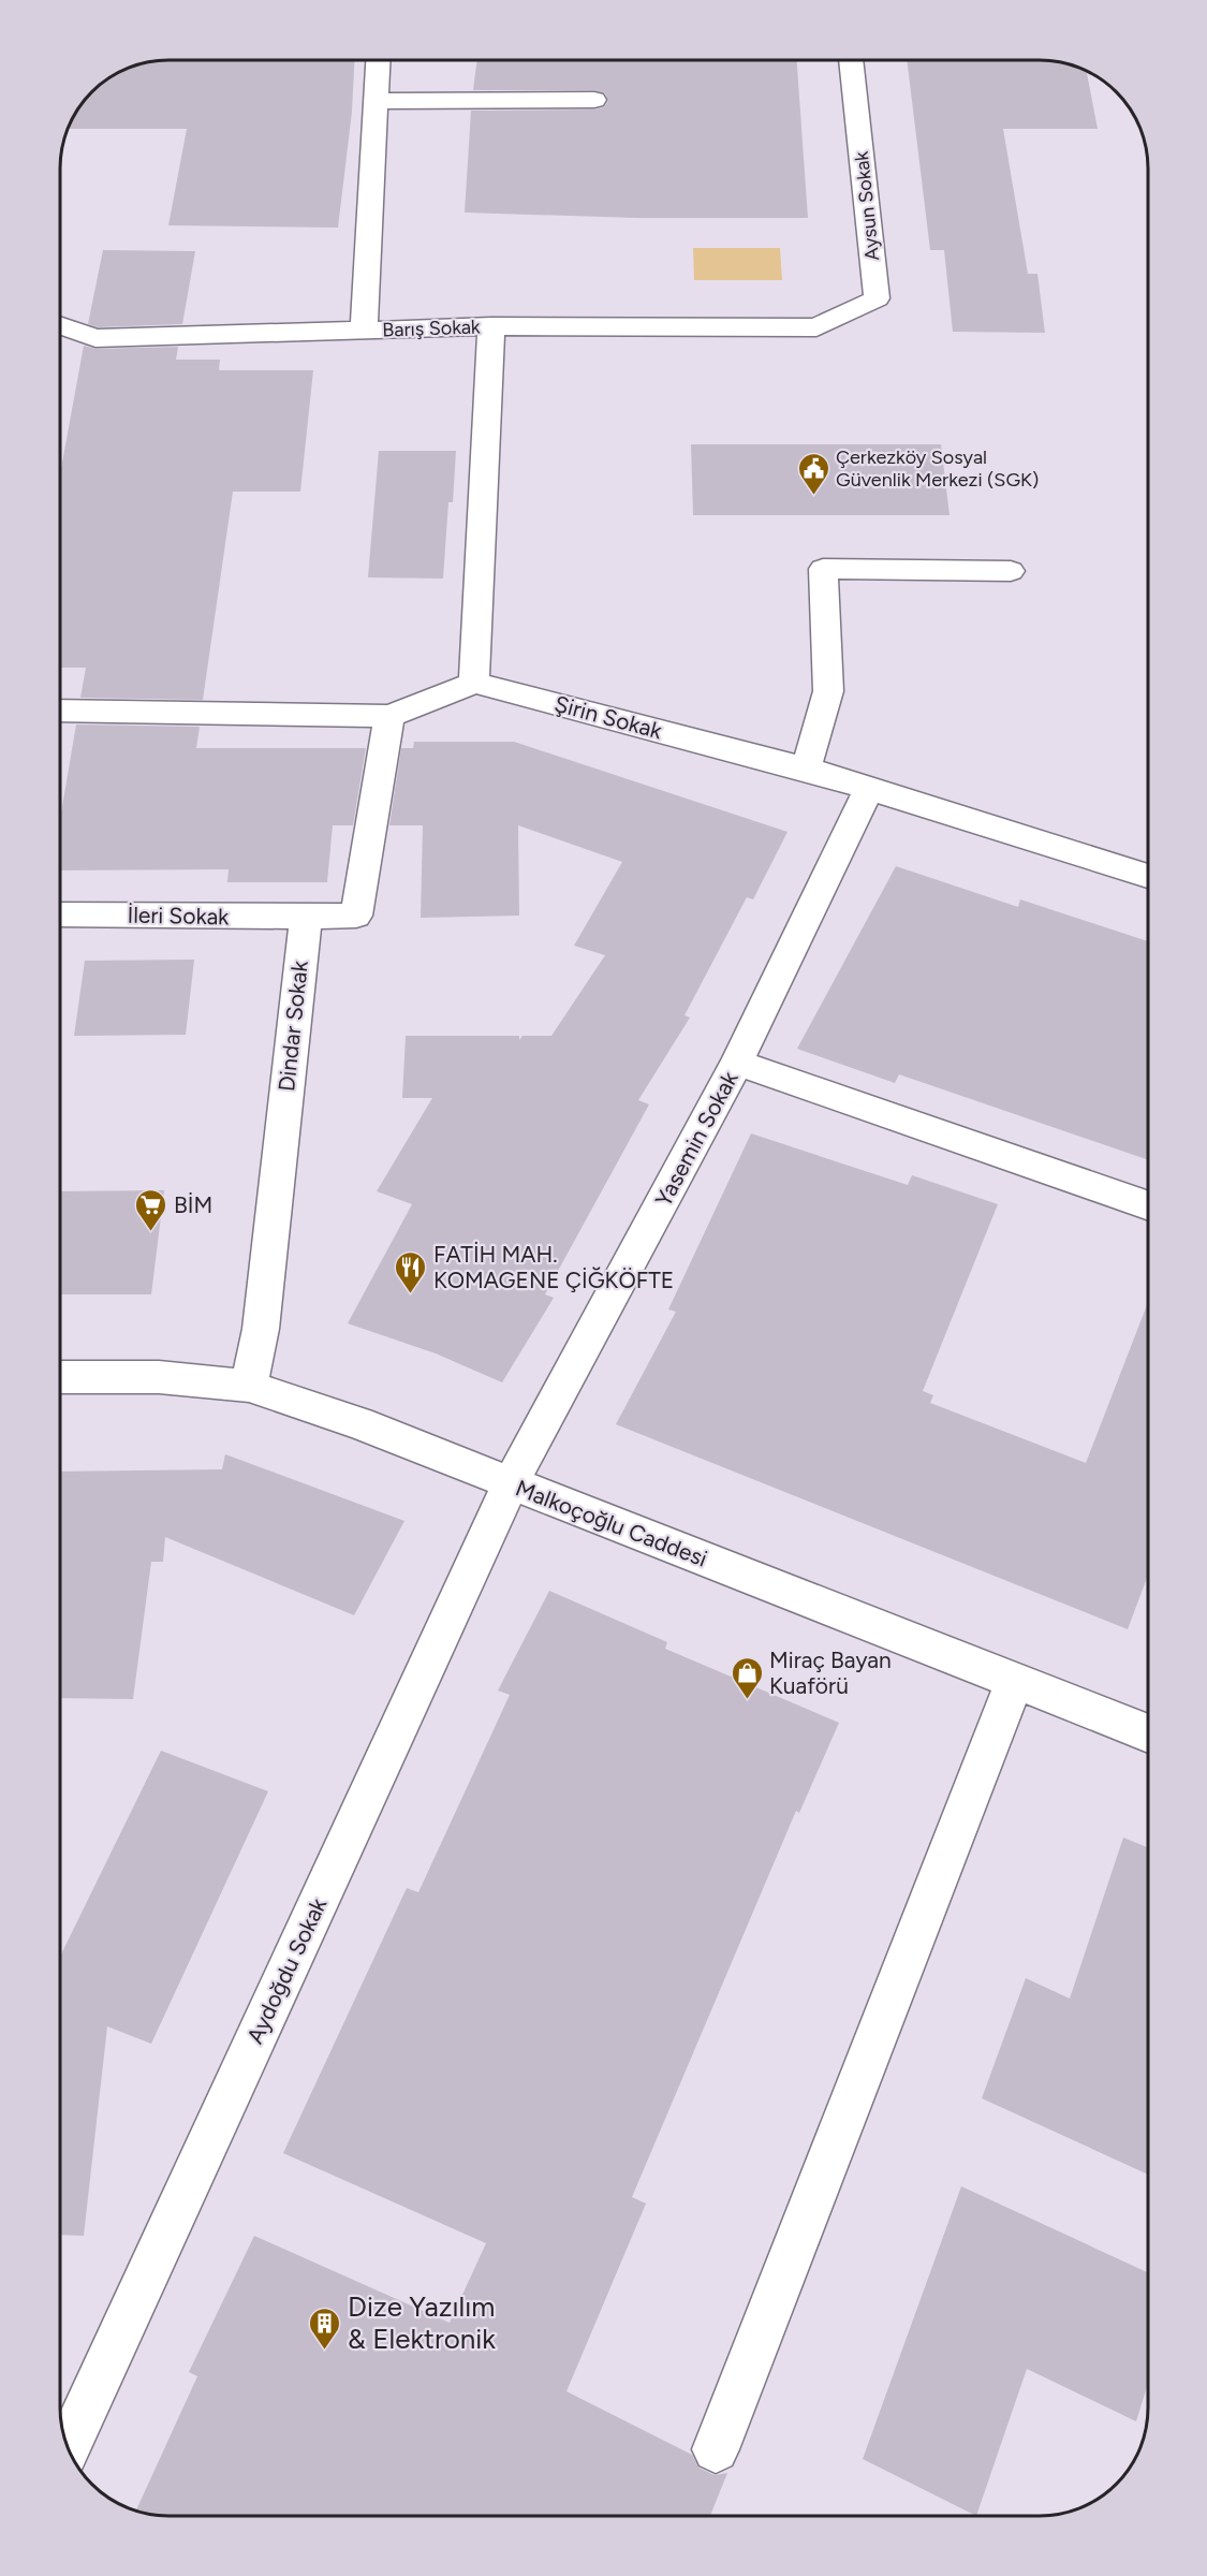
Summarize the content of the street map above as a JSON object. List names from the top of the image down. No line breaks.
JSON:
{"streets":{"street":["Aysun Sokak","Barış Sokak","Şirin Sokak","İleri Sokak","Dindar Sokak","Yasemin Sokak","Malkoçoğlu Caddesi","Aydoğdu Sokak"]},"crossings":[["Aysun Sokak","Barış Sokak"],["Şirin Sokak","Yasemin Sokak"],["İleri Sokak","Dindar Sokak"],["Dindar Sokak","Malkoçoğlu Caddesi"],["Yasemin Sokak","Malkoçoğlu Caddesi"],["Yasemin Sokak","Aydoğdu Sokak"],["Malkoçoğlu Caddesi","Aydoğdu Sokak"]],"places":{"public building":["Çerkezköy Sosyal Güvenlik Merkezi (SGK)"],"supermarket":["BİM"],"restaurant":["FATİH MAH. KOMAGENE ÇİĞKÖFTE"],"shop":["Miraç Bayan Kuaförü"],"building":["Dize Yazılım & Elektronik"]}}
